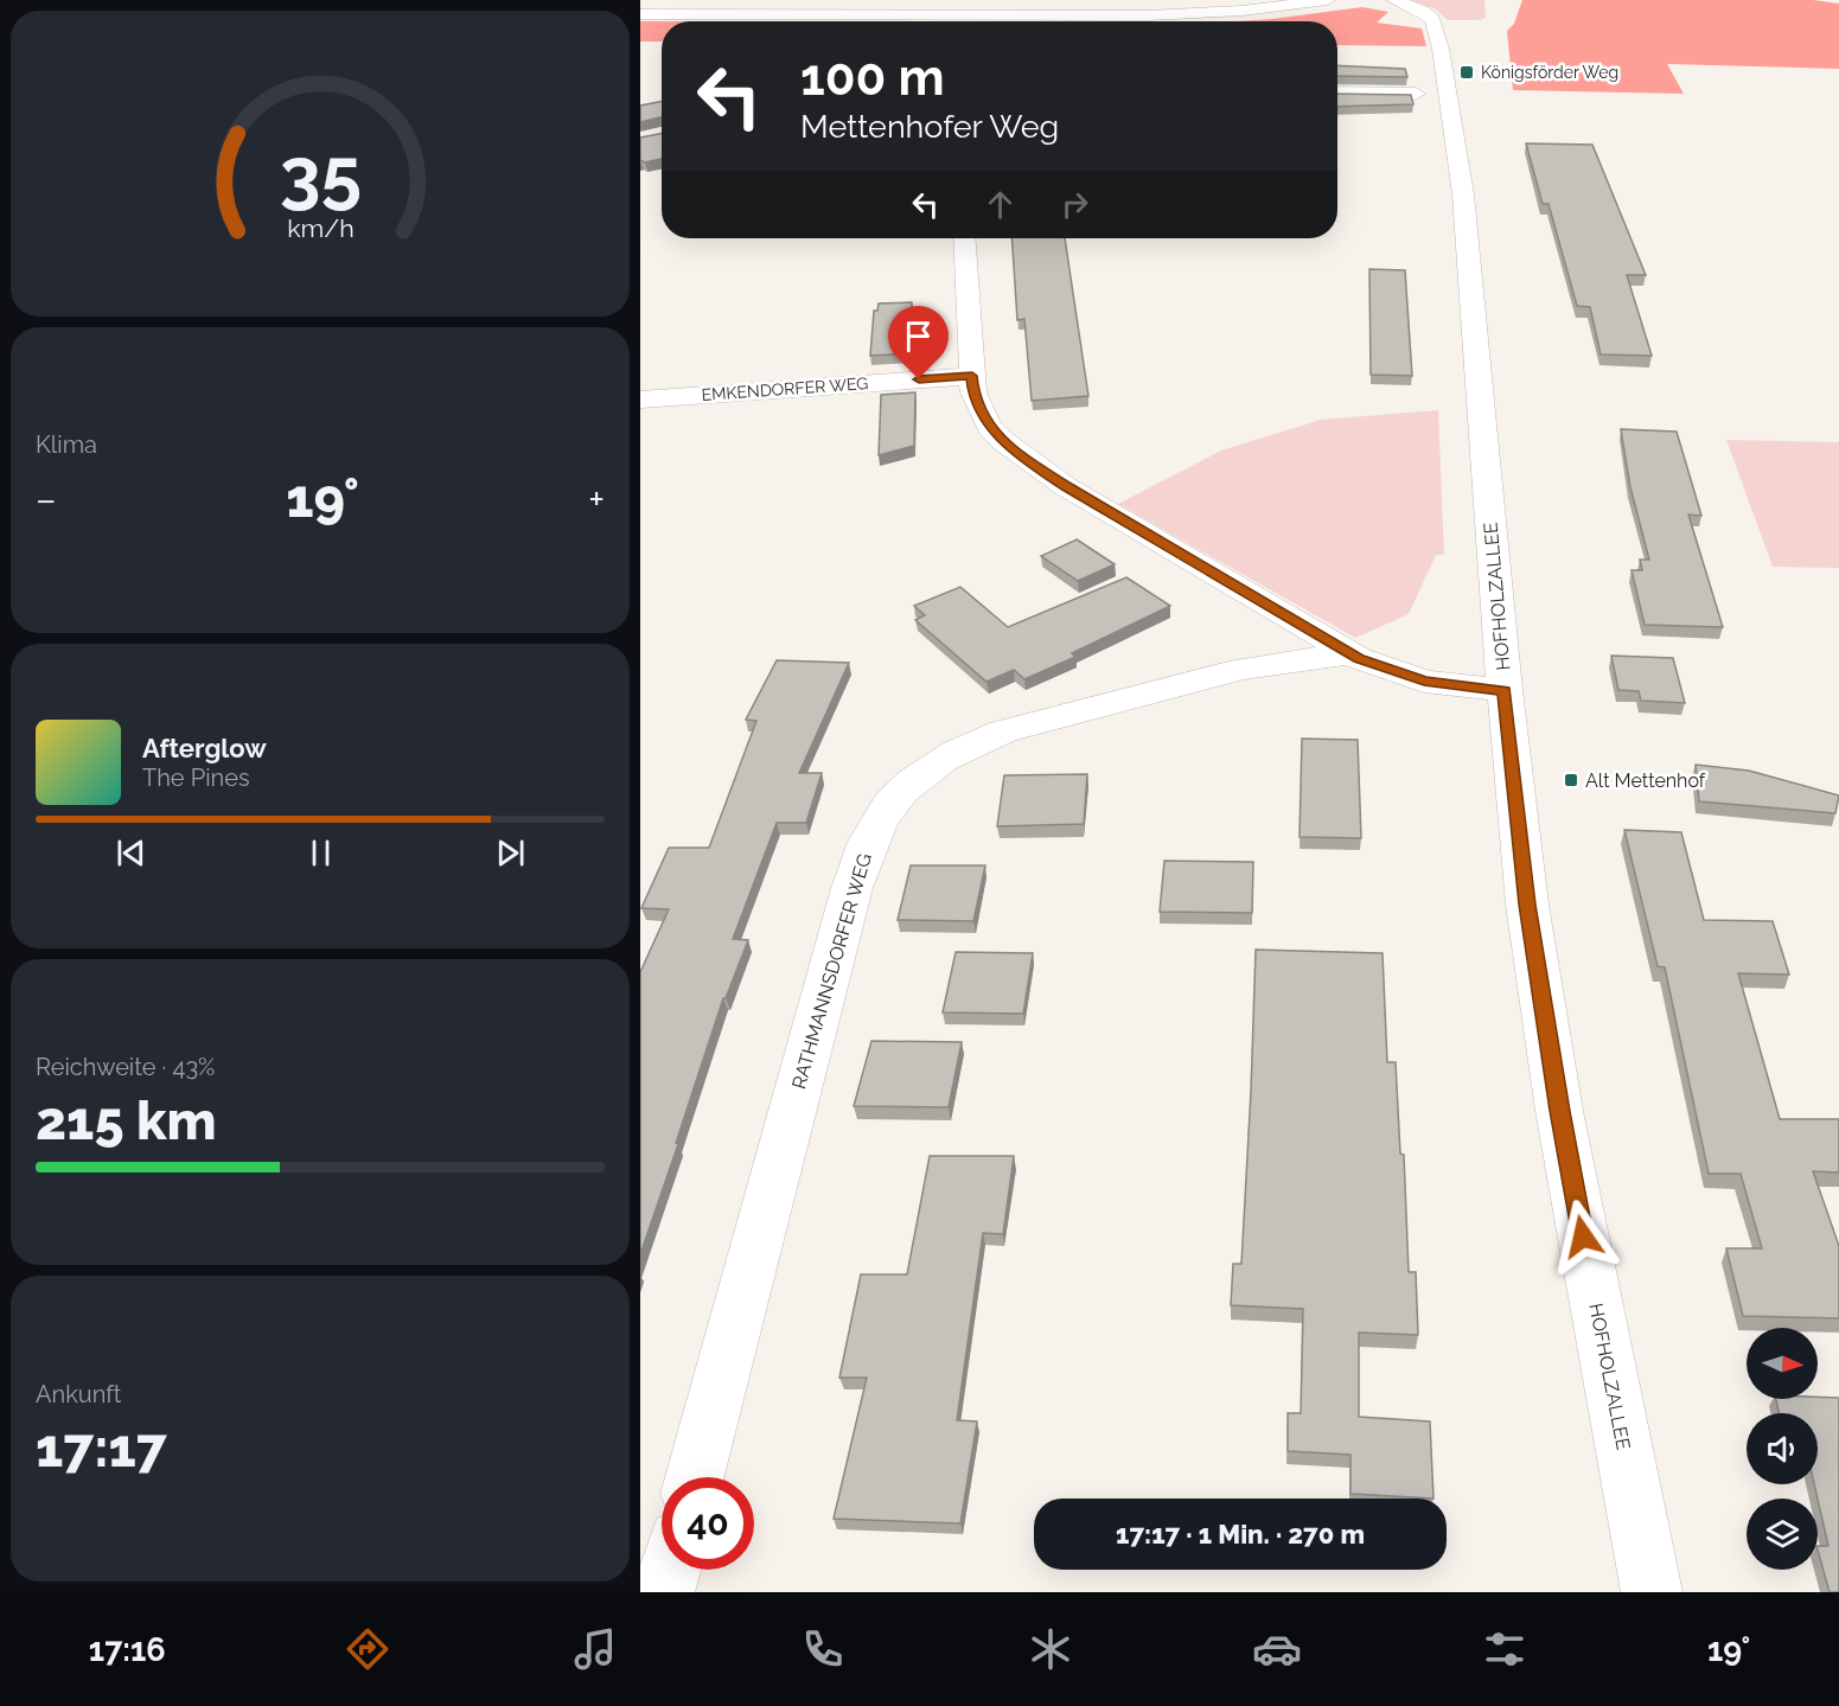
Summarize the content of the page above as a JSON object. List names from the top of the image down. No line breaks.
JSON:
{"streets":{"main road":["EMKENDORFER WEG","HOFHOLZALLEE","RATHMANNSDORFER WEG"]},"places":{"transit":["Königsförder Weg","Alt Mettenhof"]},"north":"right","page":{"turn":["100 m","Mettenhofer Weg"],"tile":["Klima",["Reichweite · 43%","215 km"],["Ankunft","17:17"]],"heat":["−","19°","+"],"song":["Afterglow","The Pines"],"limit":"40","trip":"17:17 · 1 Min. · 270 m","tabs":["17:16","19°"],"gauge":["35","km/h"]}}
